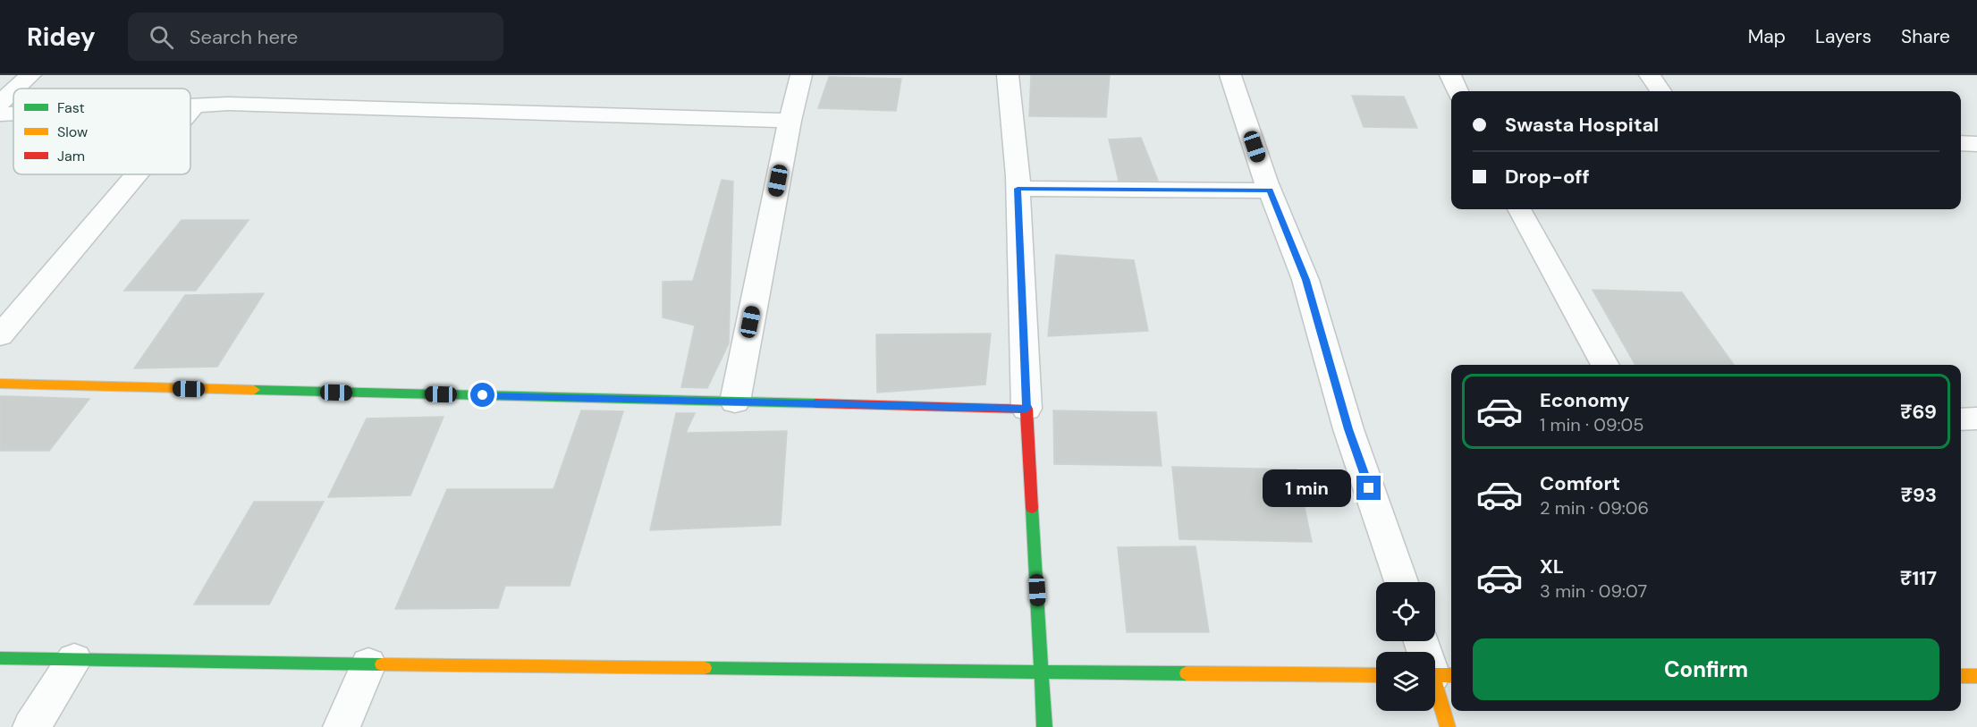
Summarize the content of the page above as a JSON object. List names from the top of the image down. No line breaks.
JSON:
{"legend":["Fast","Slow","Jam"],"page":{"header":"Ridey","search":"Search here","nav":["Map","Layers","Share"],"banner":["Swasta Hospital","Drop-off"],"list":[{"name":"Economy","note":"1 min · 09:05","value":"₹69"},{"name":"Comfort","note":"2 min · 09:06","value":"₹93"},{"name":"XL","note":"3 min · 09:07","value":"₹117"}],"bubble":"1 min","buttons":"Confirm"}}
